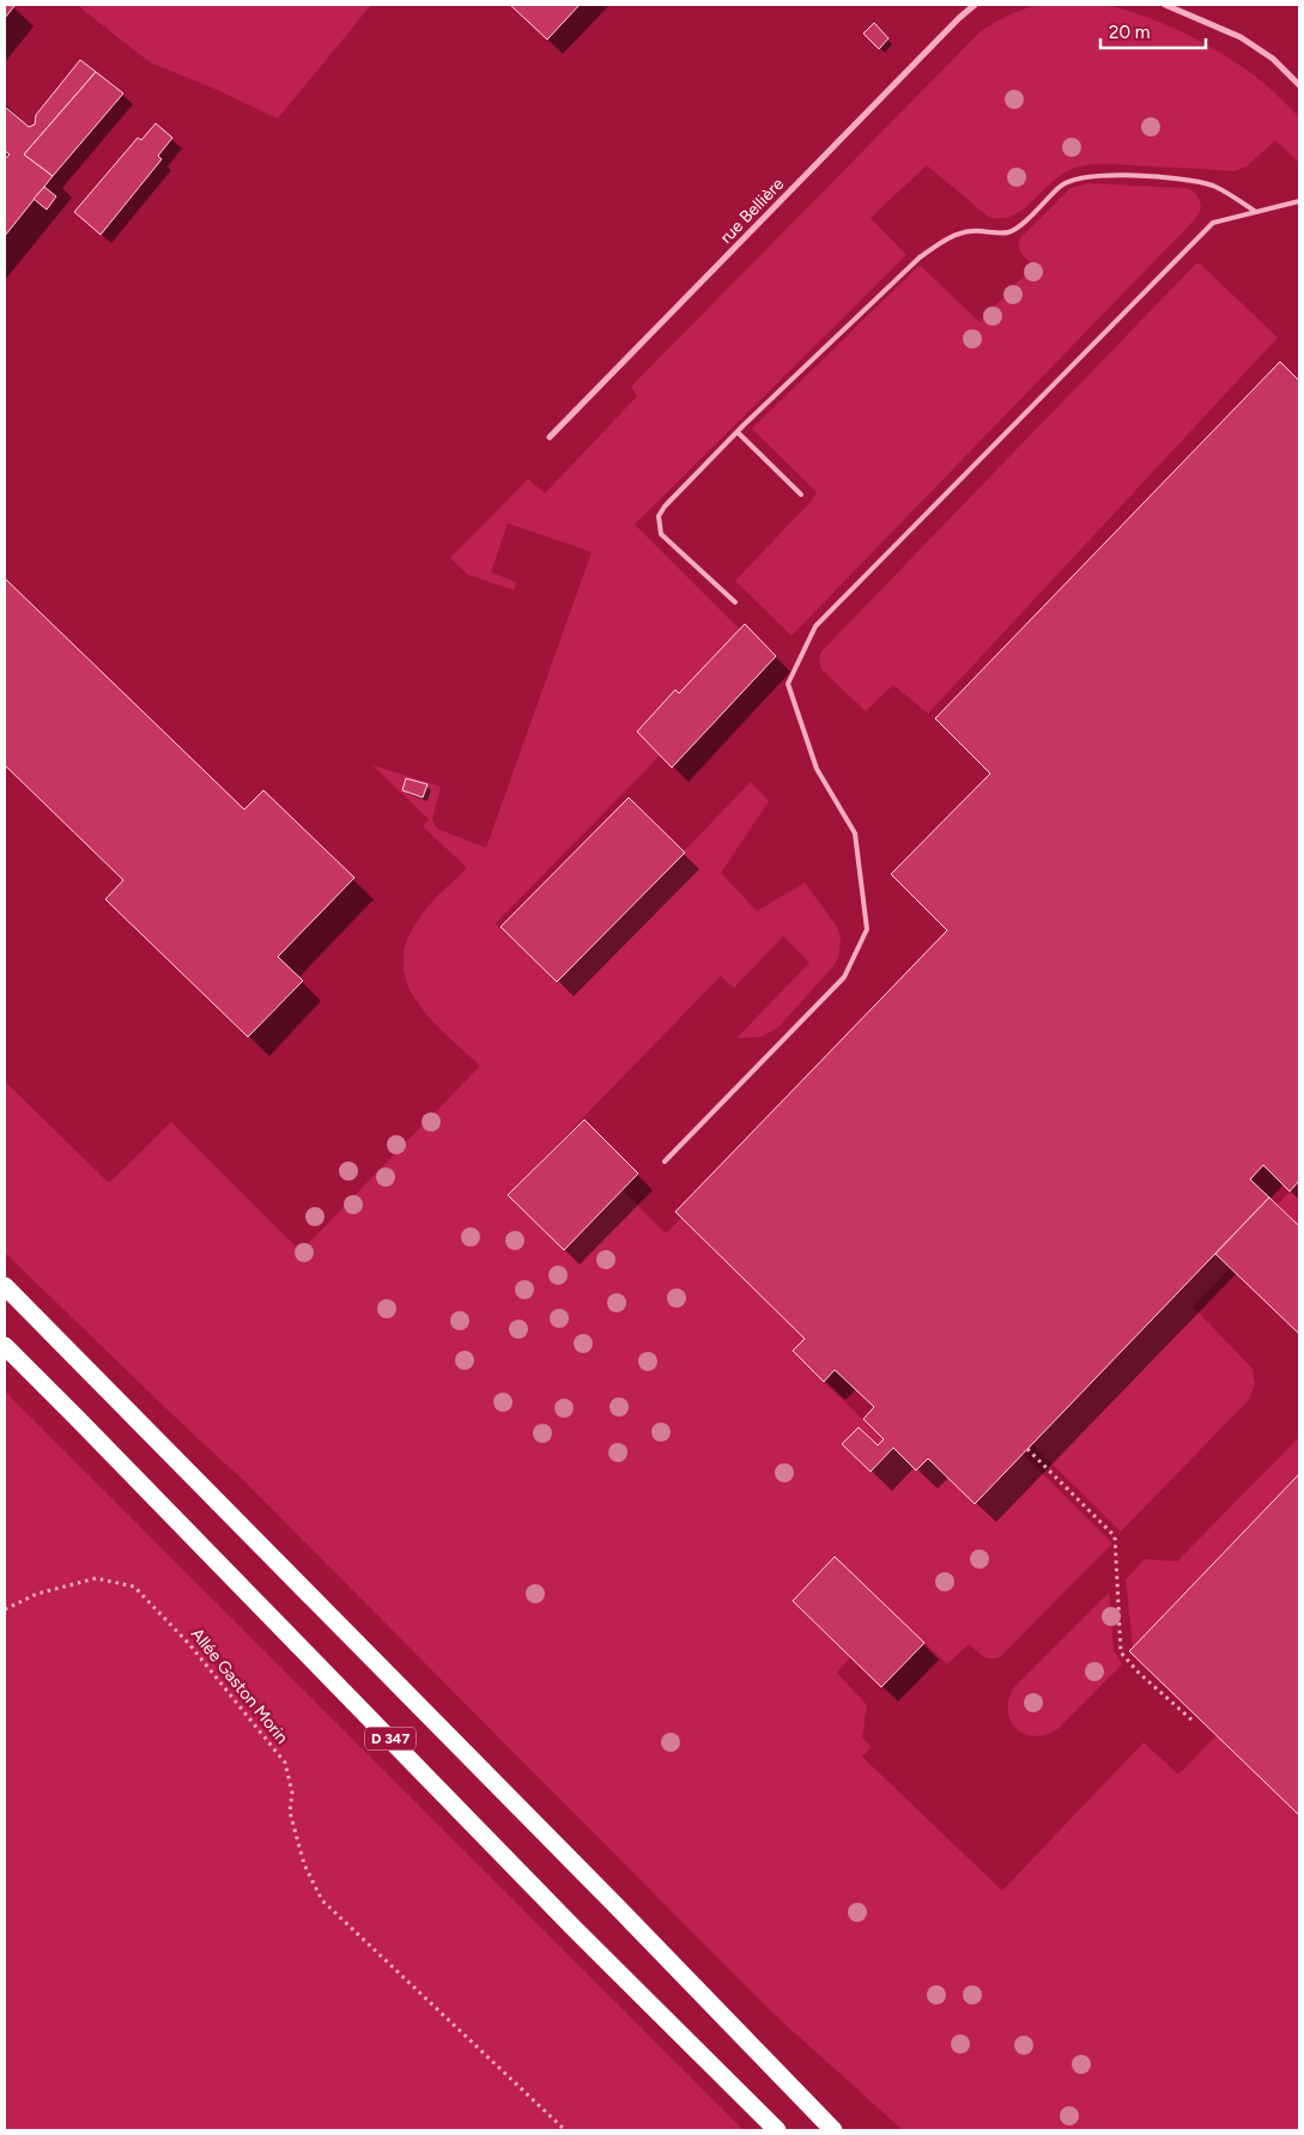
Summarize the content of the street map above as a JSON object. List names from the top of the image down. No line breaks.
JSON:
{"streets":{"highway":["D 347"],"street":["rue Bellière"],"path":["Allée Gaston Morin"]},"scale_bar":"20 m"}
